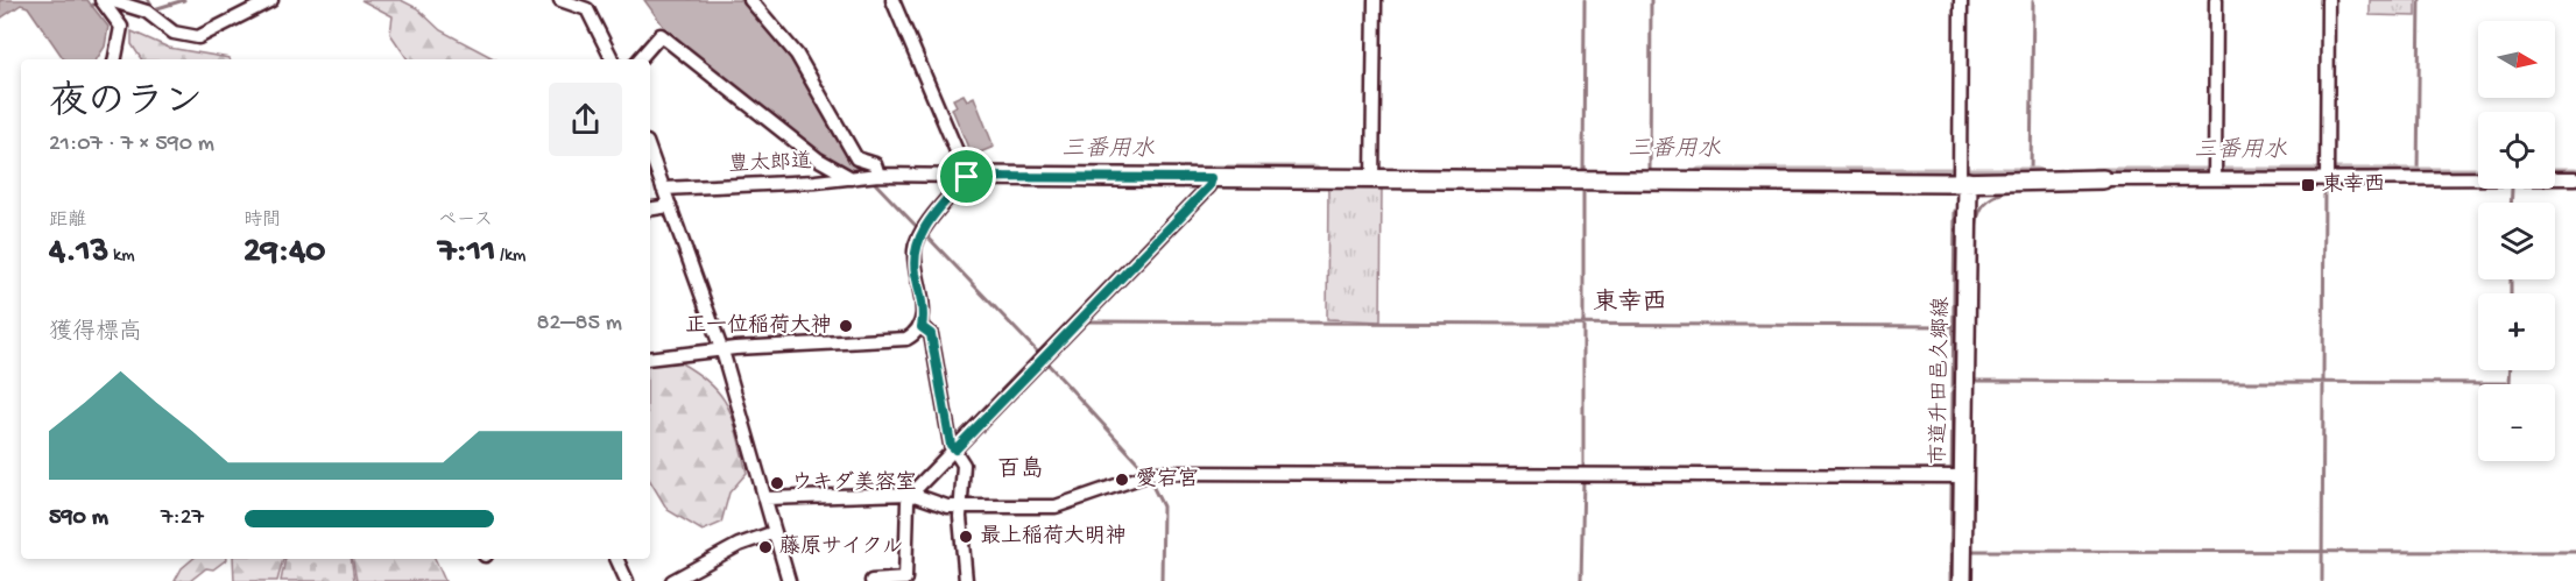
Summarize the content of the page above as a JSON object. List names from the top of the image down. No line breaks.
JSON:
{"streets":{"street":["豊太郎道","市道升田邑久郷線"]},"districts":["東幸西","百島"],"water":["三番用水"],"places":{"transit":["東幸西"],"other":["正一位稲荷大神","愛宕宮","ウキダ美容室","最上稲荷大明神","藤原サイクル"]},"north":"right","page":{"map_buttons":["+","−"],"heading":["夜のラン","21:07 · 7 × 590 m"],"stats":[["距離","4.13 km"],["時間","29:40"],["ペース","7:11 /km"]],"chart":["獲得標高","82–85 m"],"list":[{"name":"590 m","note":"7:27"}]}}
